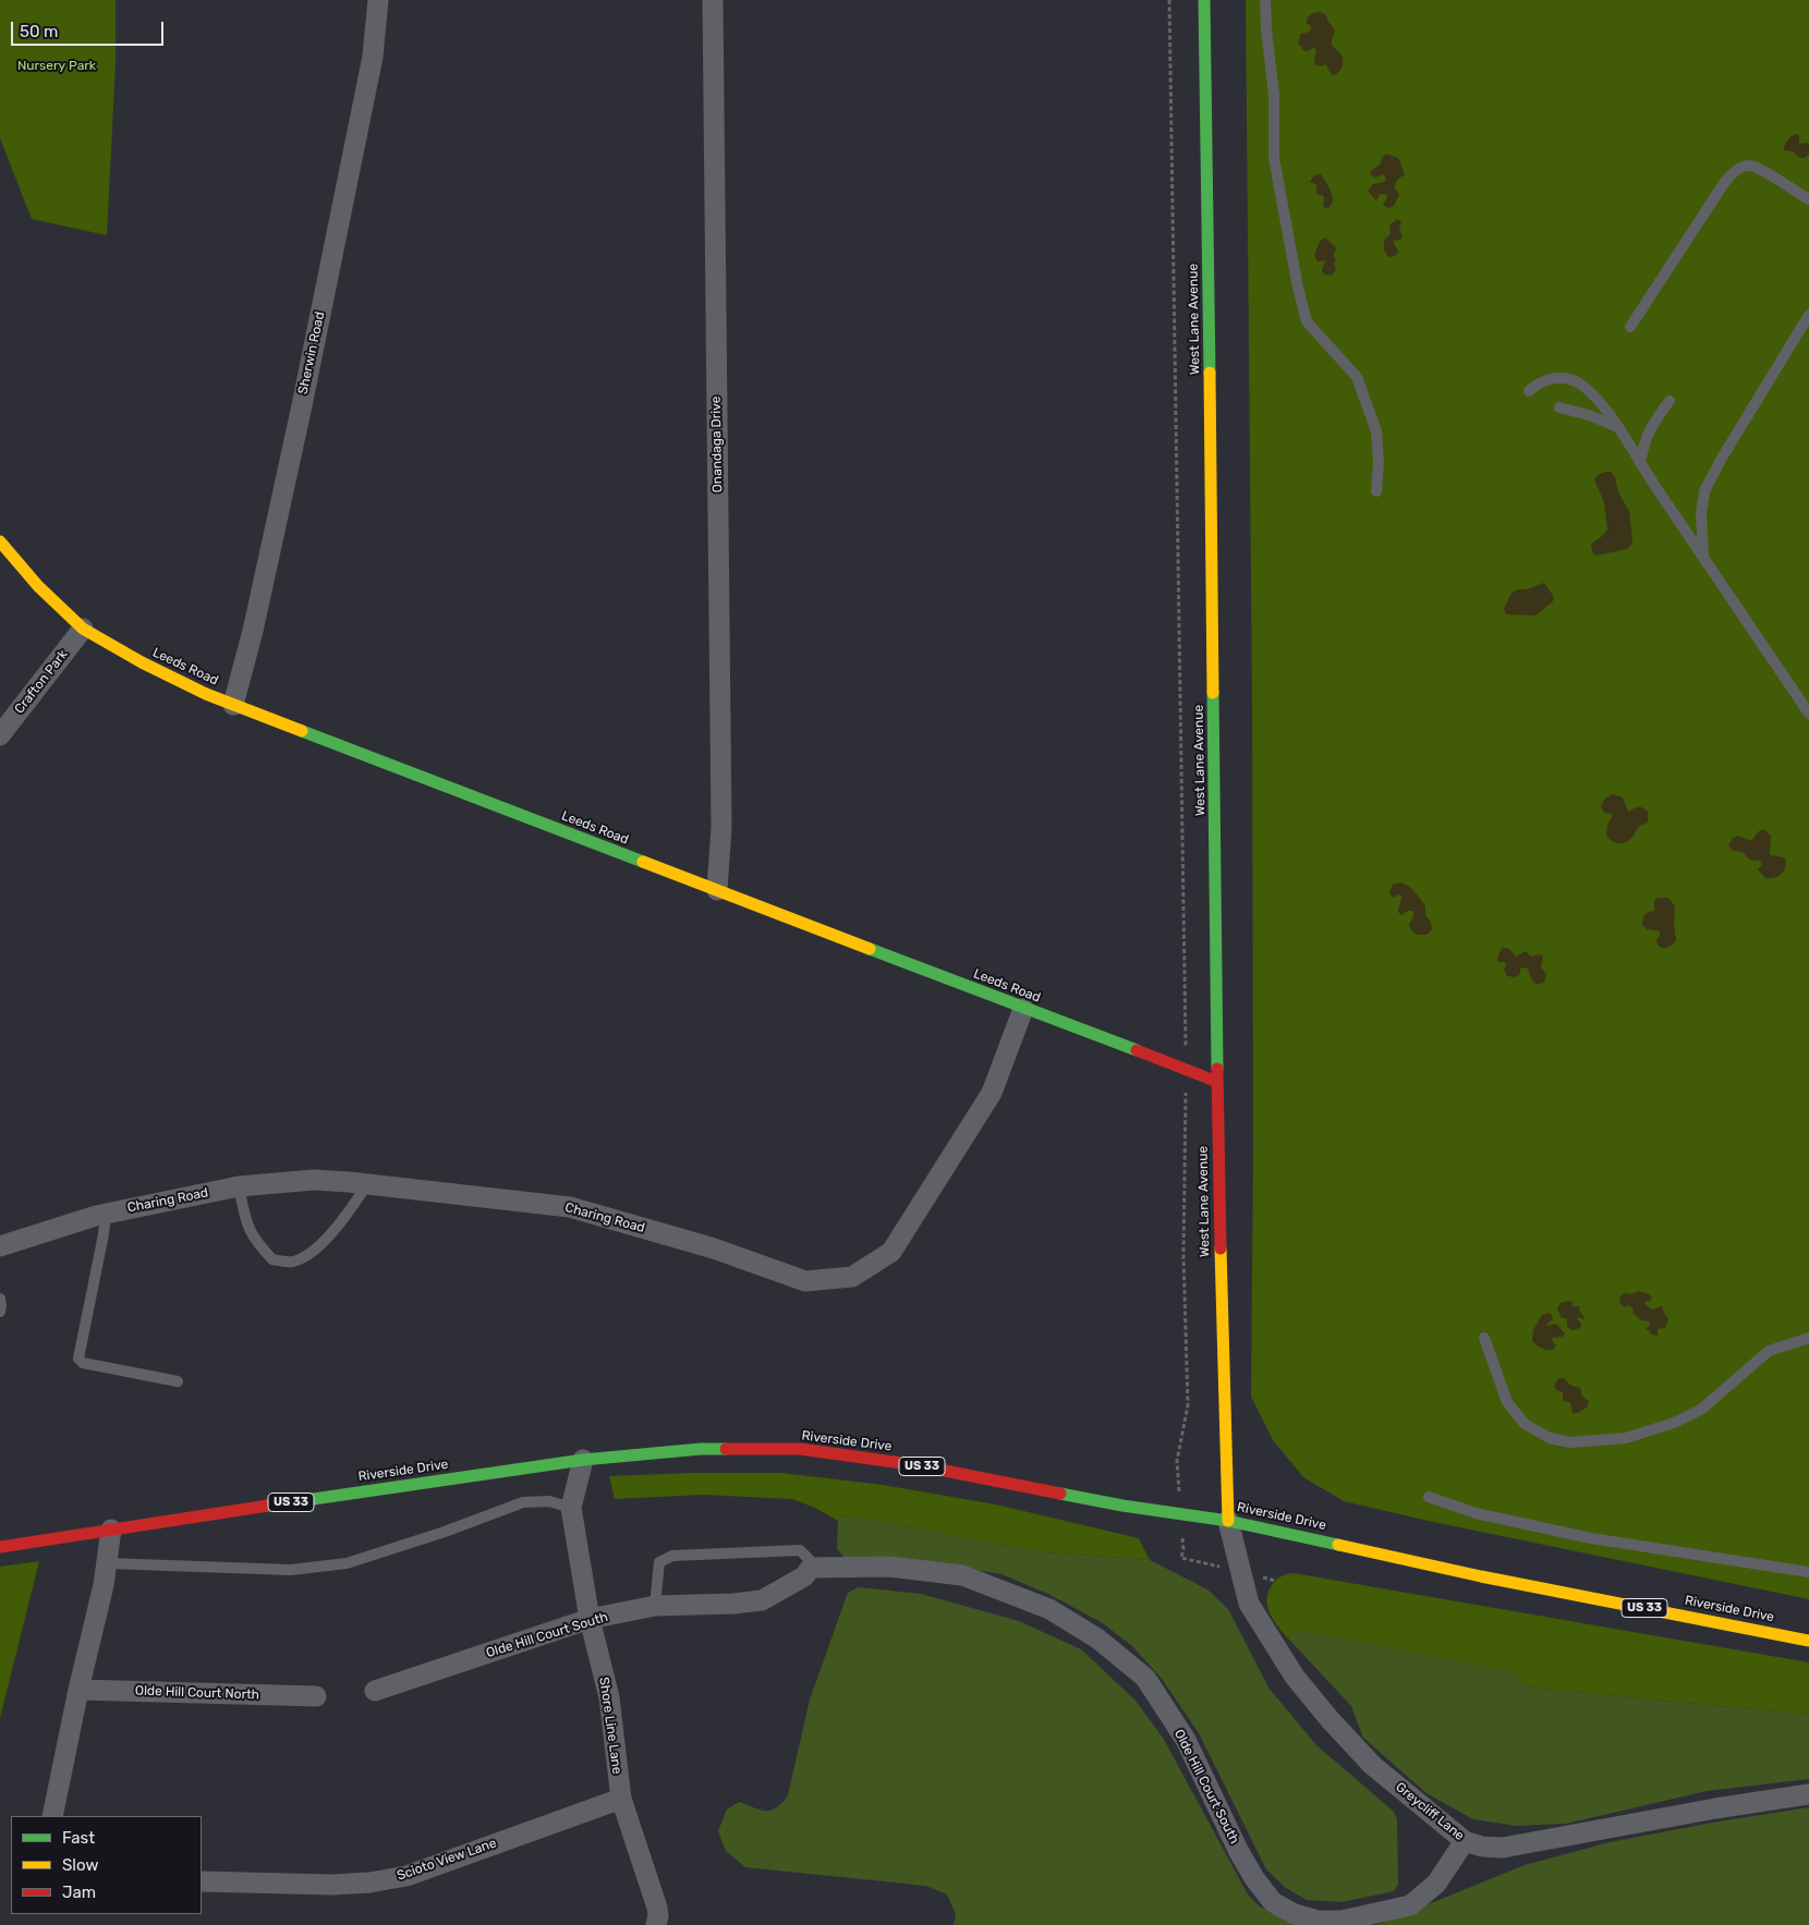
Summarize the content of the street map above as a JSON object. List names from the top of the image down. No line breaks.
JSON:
{"streets":{"main road":["West Lane Avenue","Leeds Road","Riverside Drive","US 33"],"street":["Sherwin Road","Onandaga Drive","Crafton Park","Charing Road","Olde Hill Court South","Olde Hill Court North","Shore Line Lane","Greycliff Lane","Scioto View Lane"]},"crossings":[["West Lane Avenue","Leeds Road"],["West Lane Avenue","Riverside Drive"],["West Lane Avenue","Greycliff Lane"],["Sherwin Road","Leeds Road"],["Onandaga Drive","Leeds Road"],["Leeds Road","Crafton Park"],["Leeds Road","Charing Road"],["Riverside Drive","Shore Line Lane"],["Riverside Drive","Greycliff Lane"],["Olde Hill Court South","Shore Line Lane"],["Olde Hill Court South","Greycliff Lane"],["Shore Line Lane","Scioto View Lane"]],"parks":["Nursery Park"],"legend":["Fast","Slow","Jam"],"scale_bar":"50 m"}
